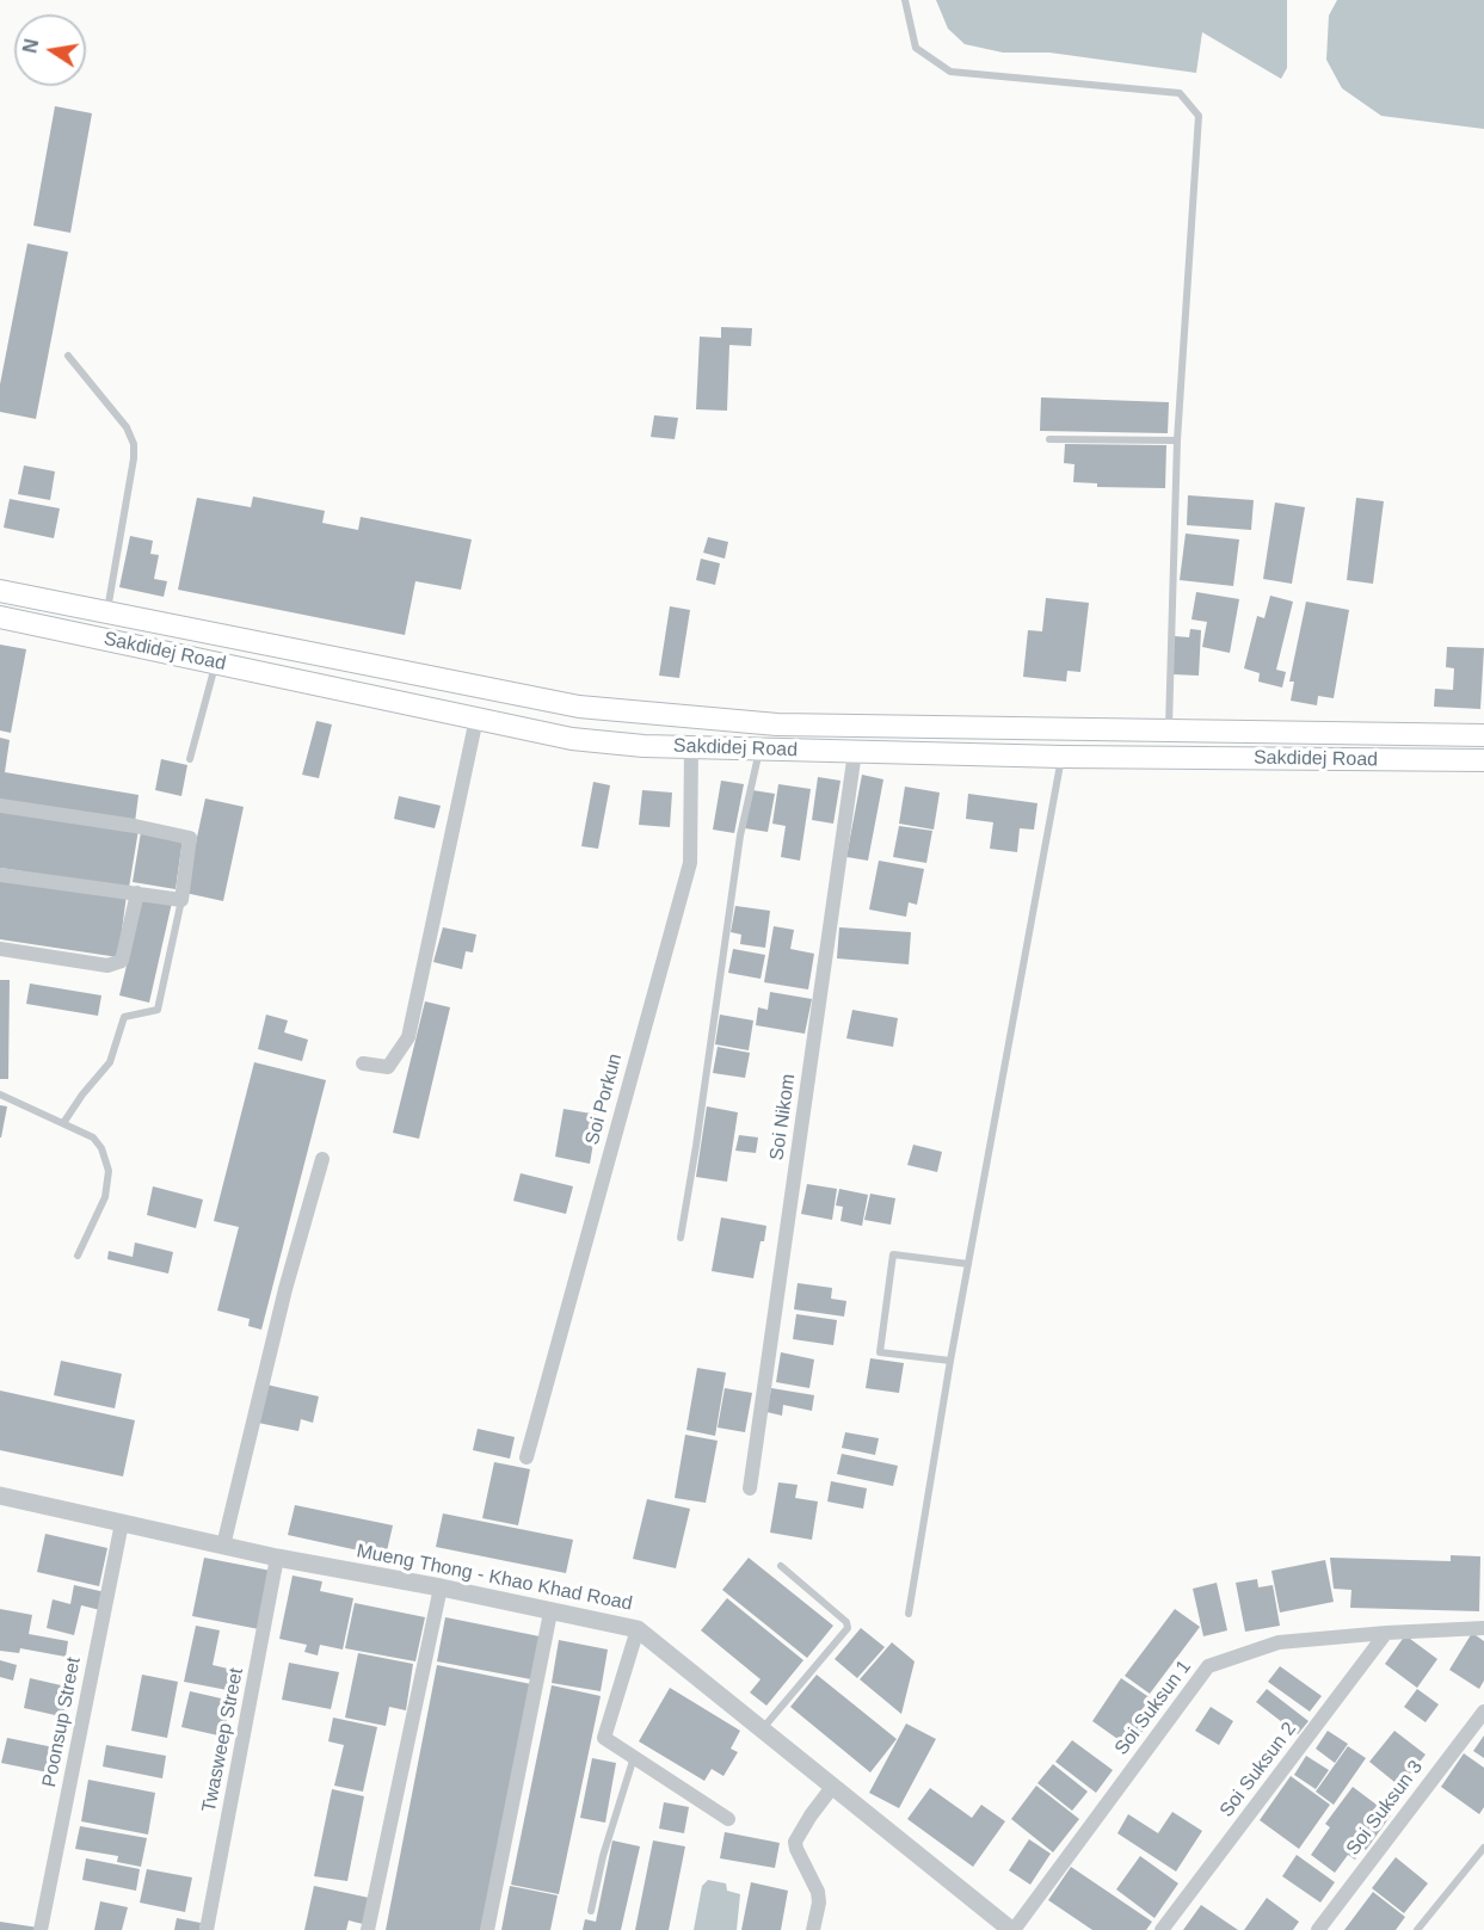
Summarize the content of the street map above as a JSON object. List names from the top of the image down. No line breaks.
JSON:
{"streets":{"main road":["Sakdidej Road"],"street":["Soi Porkun","Soi Nikom","Mueng Thong - Khao Khad Road","Soi Suksun 1","Poonsup Street","Twasweep Street","Soi Suksun 2","Soi Suksun 3"]},"crossings":[["Sakdidej Road","Soi Porkun"],["Sakdidej Road","Soi Nikom"],["Mueng Thong - Khao Khad Road","Soi Suksun 1"],["Mueng Thong - Khao Khad Road","Poonsup Street"],["Mueng Thong - Khao Khad Road","Twasweep Street"],["Soi Suksun 1","Soi Suksun 2"]],"north":"left"}
